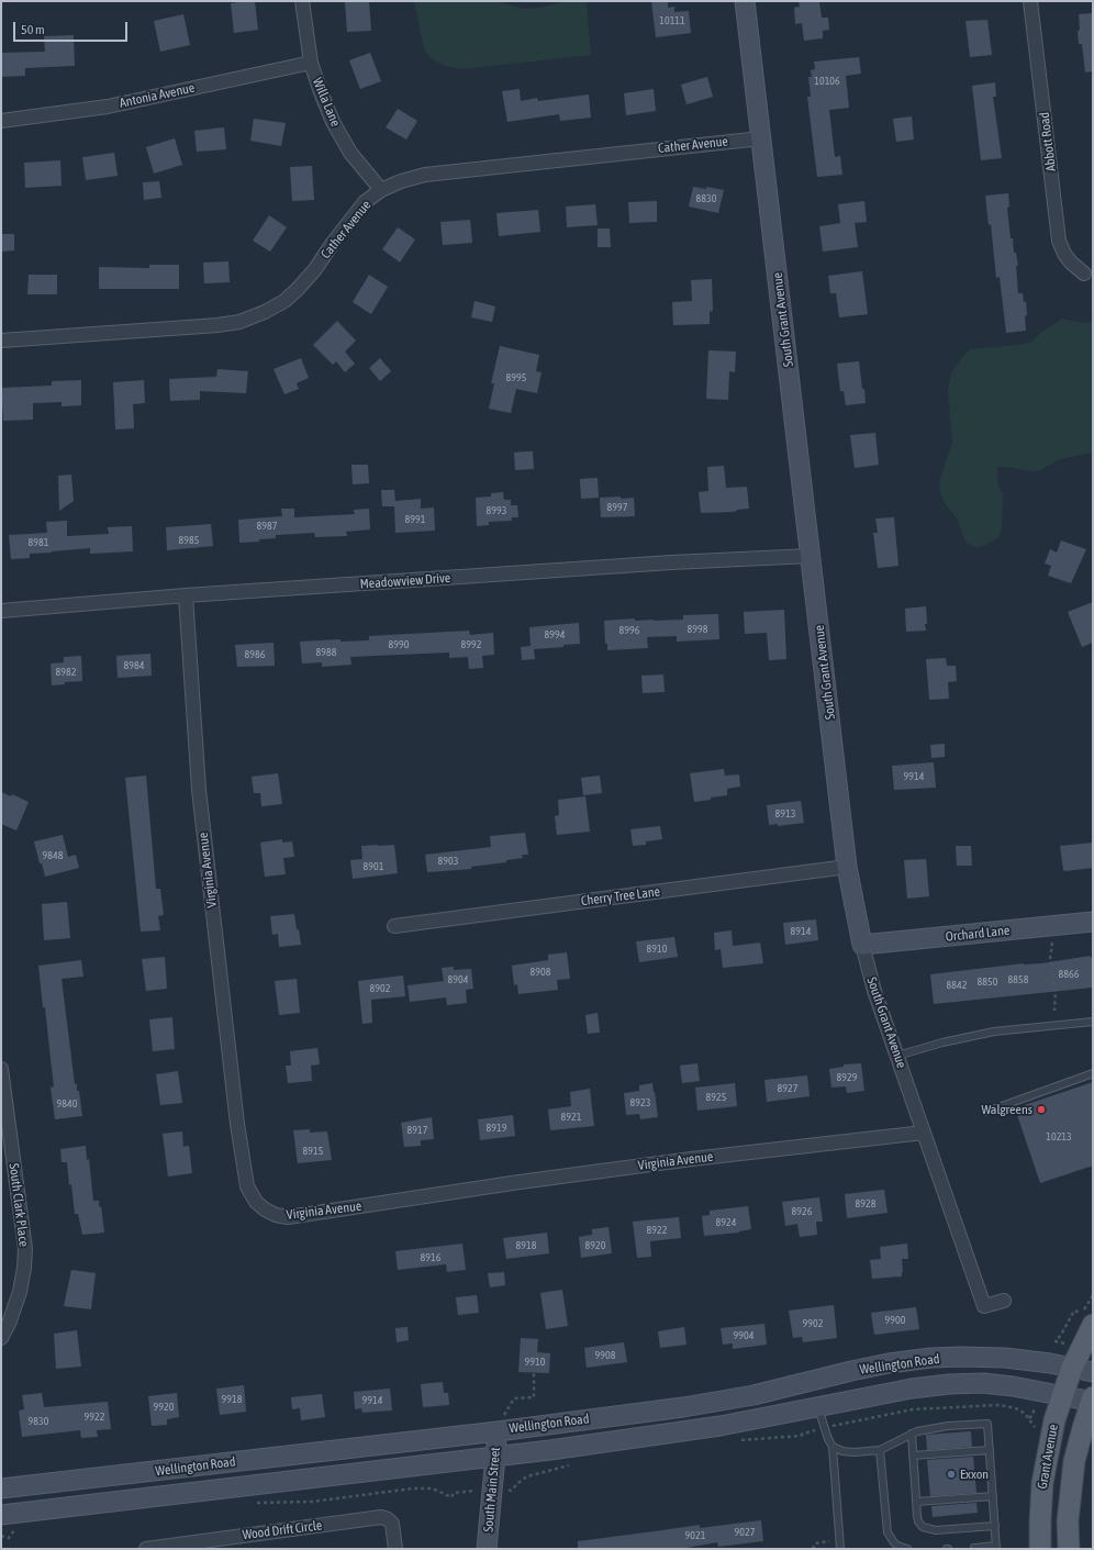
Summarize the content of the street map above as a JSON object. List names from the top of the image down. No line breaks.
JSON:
{"streets":{"main road":["South Grant Avenue","Orchard Lane","Wellington Road","Grant Avenue","South Main Street"],"street":["Antonia Avenue","Willa Lane","Abbott Road","Cather Avenue","Meadowview Drive","Virginia Avenue","Cherry Tree Lane","South Clark Place","Wood Drift Circle"]},"crossings":[["Antonia Avenue","Willa Lane"],["Willa Lane","Cather Avenue"],["Cather Avenue","South Grant Avenue"],["South Grant Avenue","Meadowview Drive"],["South Grant Avenue","Virginia Avenue"],["South Grant Avenue","Cherry Tree Lane"],["South Grant Avenue","Orchard Lane"],["Meadowview Drive","Virginia Avenue"],["Wellington Road","Grant Avenue"],["Wellington Road","South Main Street"]],"places":["Walgreens","Exxon"],"house_numbers":["10111","10106","8830","8995","8997","8993","8991","8987","8985","8981","8998","8996","8994","8990","8992","8988","8986","8984","8982","9914","8913","9848","8903","8901","8914","8910","8908","8866","8904","8858","8850","8842","8902","8929","8927","8925","8923","9840","8921","8919","8917","10213","8915","8928","8926","8924","8922","8918","8920","8916","9900","9902","9904","9908","9910","9918","9914","9920","9922","9830","9027","9021"],"scale_bar":"50 m"}
